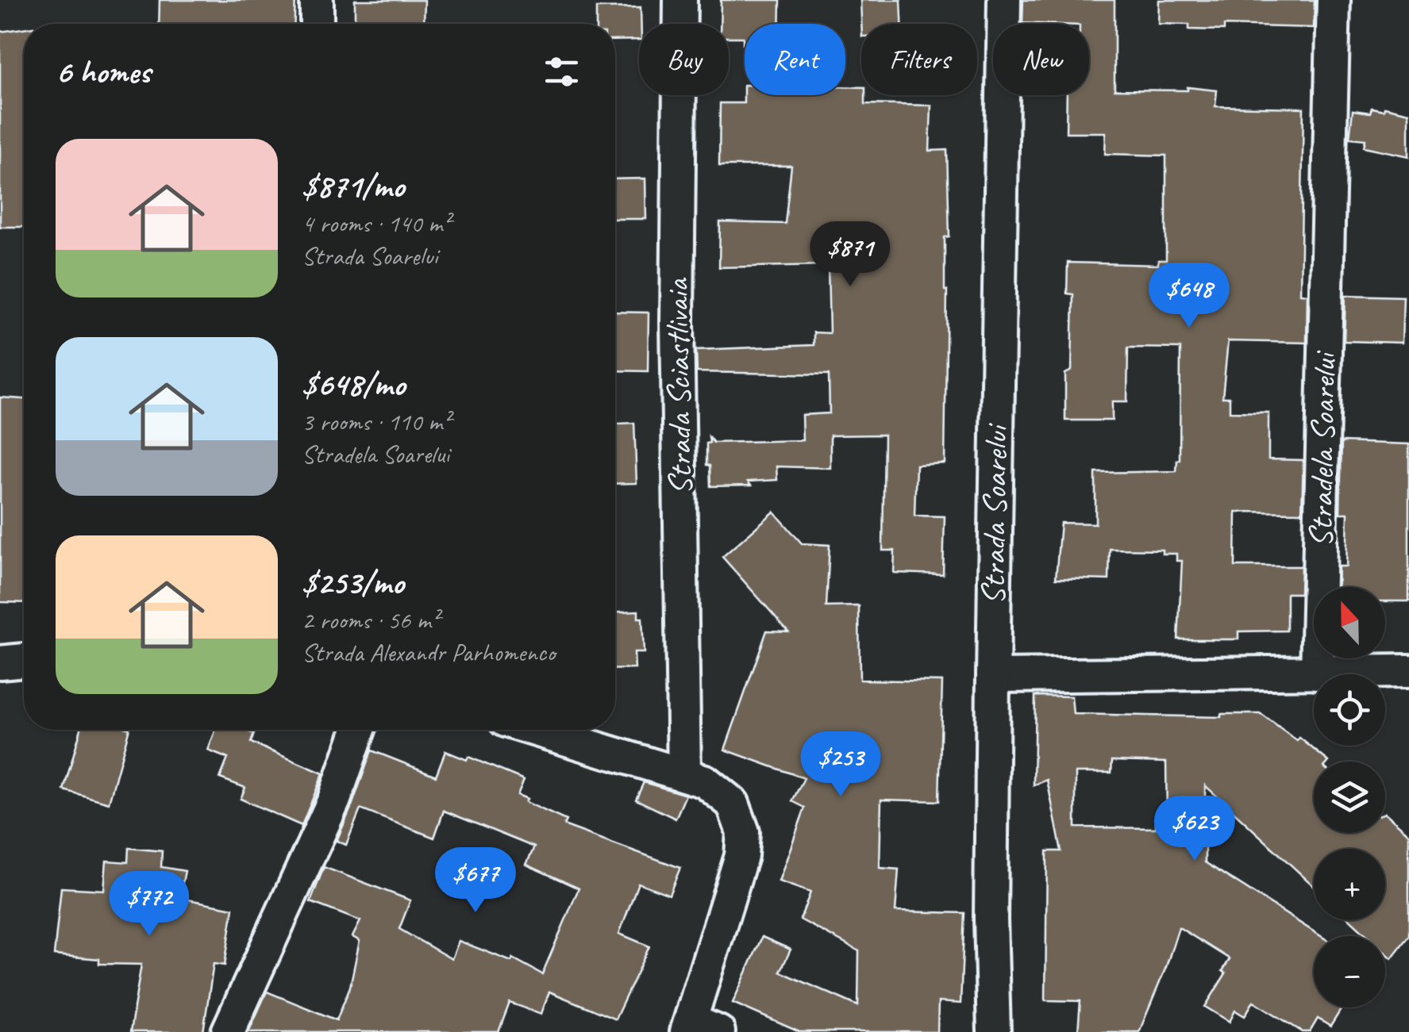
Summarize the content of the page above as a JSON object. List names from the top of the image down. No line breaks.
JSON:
{"streets":{"street":["Strada Sciastlivaia","Stradela Soarelui","Strada Soarelui"]},"north":"top","page":{"chip":["Buy","Rent","Filters","New"],"heading":"6 homes","list":[{"name":"$871/mo","note":"4 rooms · 140 m² · Strada Soarelui"},{"name":"$648/mo","note":"3 rooms · 110 m² · Stradela Soarelui"},{"name":"$253/mo","note":"2 rooms · 56 m² · Strada Alexandr Parhomenco"}],"price":["$871","$648","$253","$623","$677","$772"],"map_buttons":["+","−"]}}
